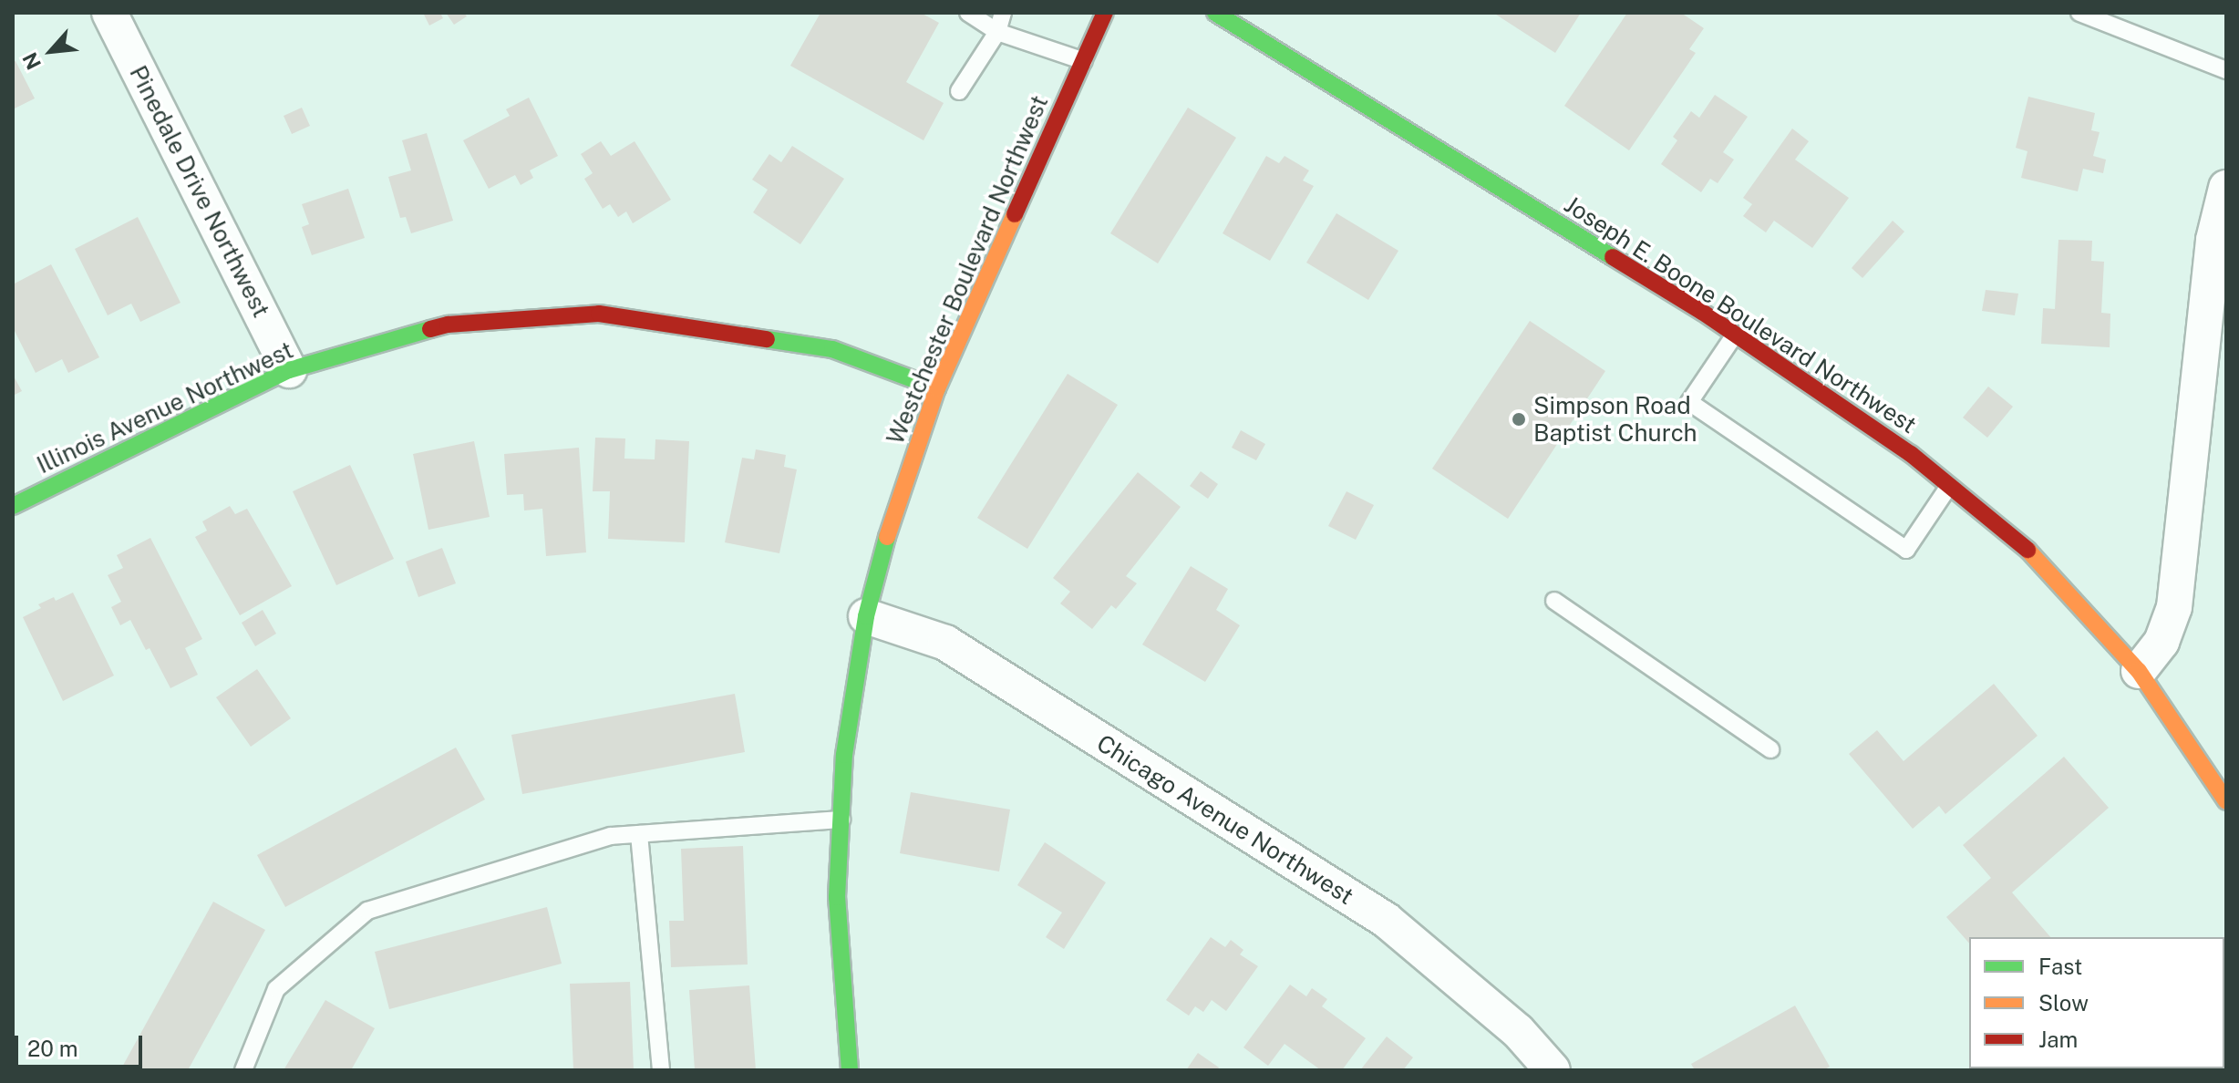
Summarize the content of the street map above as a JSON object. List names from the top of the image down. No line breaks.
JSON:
{"streets":{"street":["Pinedale Drive Northwest","Westchester Boulevard Northwest","Joseph E. Boone Boulevard Northwest","Illinois Avenue Northwest","Chicago Avenue Northwest"]},"crossings":[["Pinedale Drive Northwest","Illinois Avenue Northwest"],["Westchester Boulevard Northwest","Illinois Avenue Northwest"],["Westchester Boulevard Northwest","Chicago Avenue Northwest"]],"places":["Simpson Road Baptist Church"],"legend":["Fast","Slow","Jam"],"scale_bar":"20 m","north":"bottom left"}
